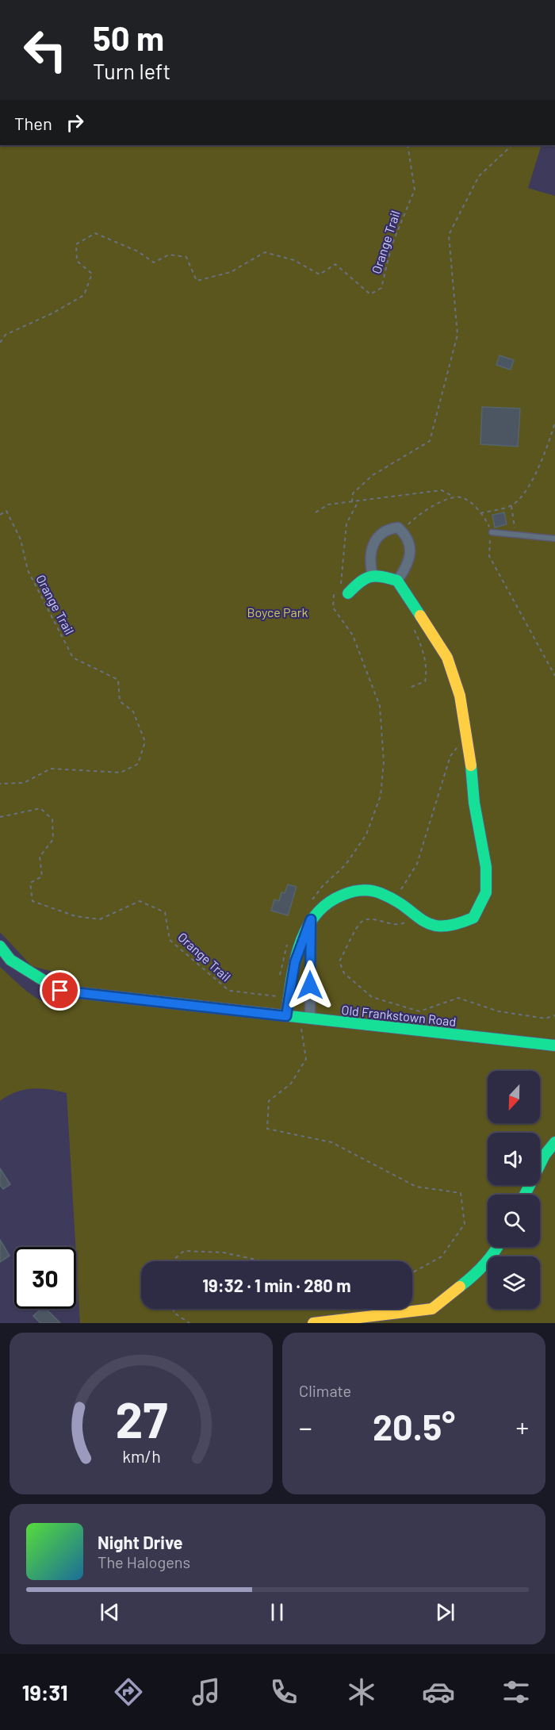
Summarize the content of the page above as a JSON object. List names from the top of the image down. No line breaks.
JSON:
{"streets":{"street":["Old Frankstown Road"],"path":["Orange Trail"]},"parks":["Boyce Park"],"north":"bottom","page":{"turn":["50 m","Turn left"],"then":"Then","limit":"30","trip":"19:32 · 1 min · 280 m","tile":"Climate","heat":["−","20.5°","+"],"song":["Night Drive","The Halogens"],"tabs":"19:31","gauge":["27","km/h"]}}
